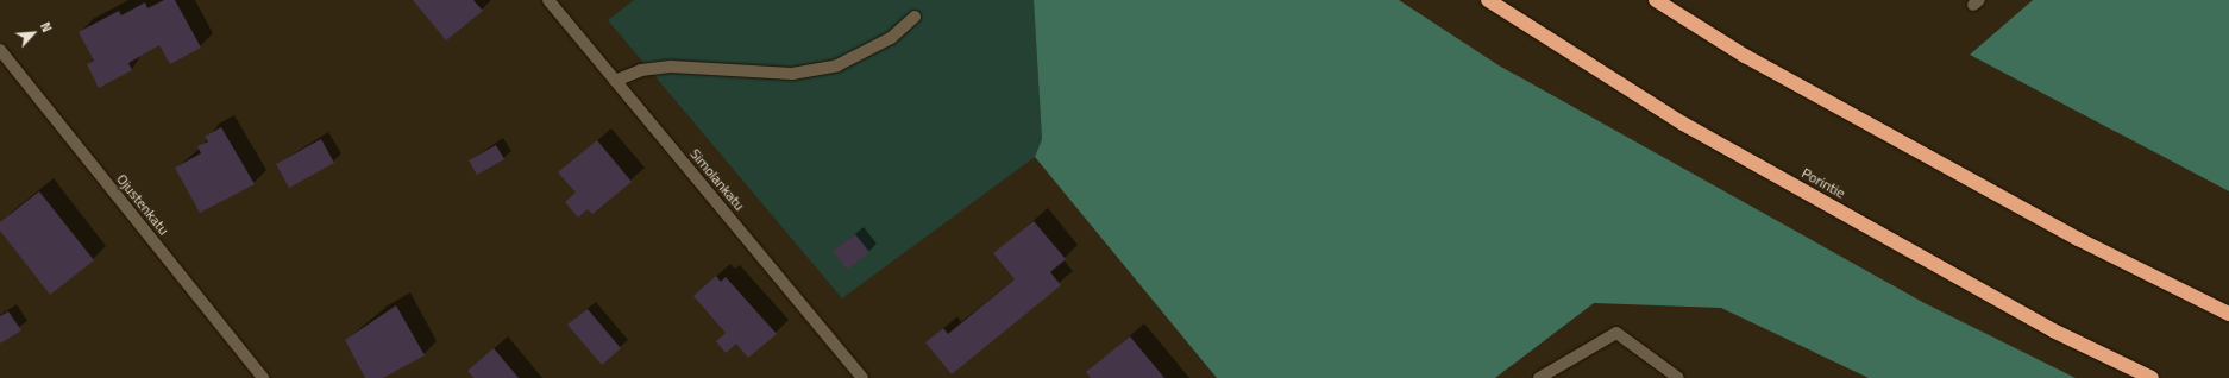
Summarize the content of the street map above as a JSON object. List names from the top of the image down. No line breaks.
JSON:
{"streets":{"highway":["Porintie"],"street":["Simolankatu","Ojustenkatu"]},"north":"top right"}
